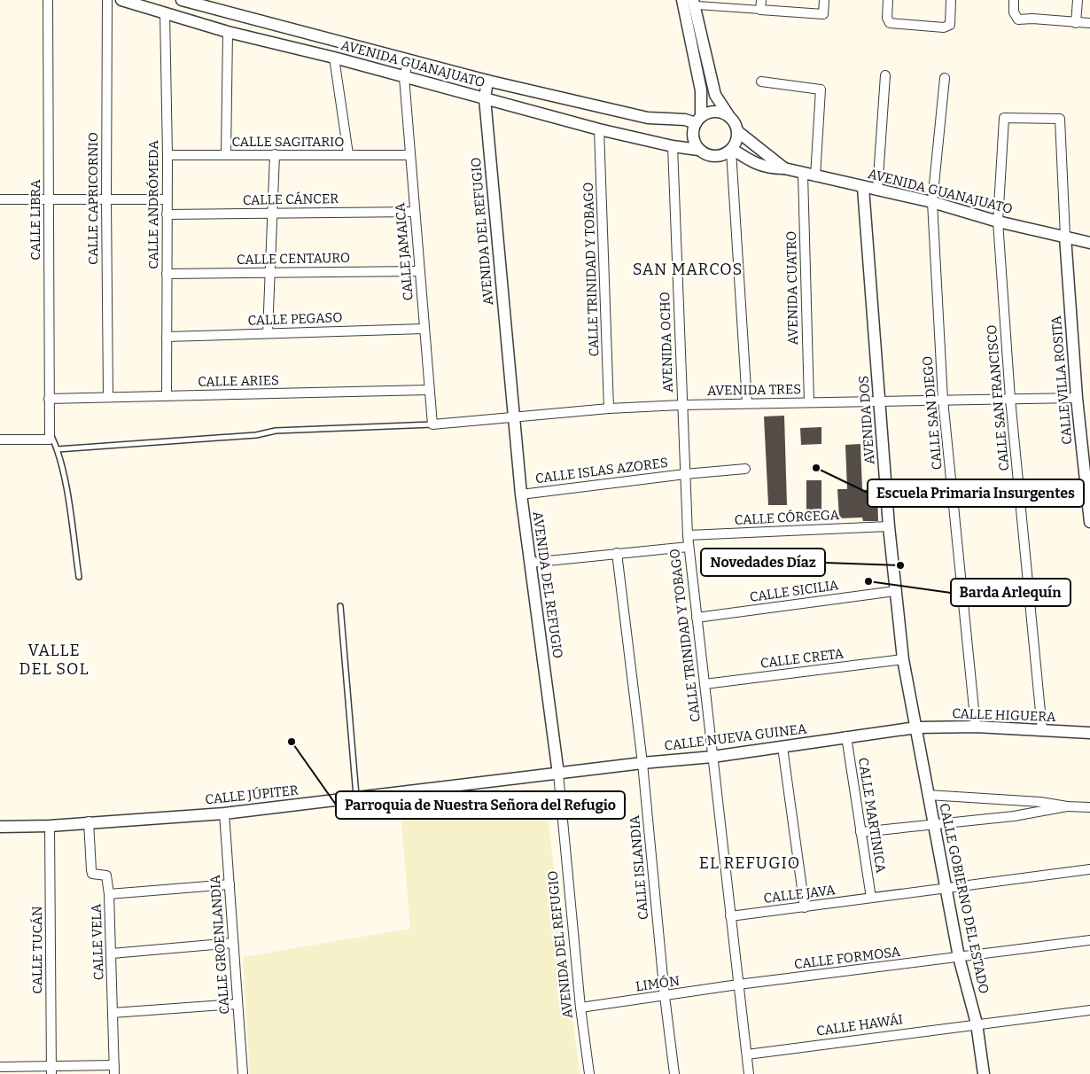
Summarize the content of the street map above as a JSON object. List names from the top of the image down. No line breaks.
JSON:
{"streets":{"street":["AVENIDA GUANAJUATO","CALLE SAGITARIO","CALLE CAPRICORNIO","CALLE CÁNCER","CALLE ANDRÓMEDA","CALLE LIBRA","AVENIDA DEL REFUGIO","CALLE JAMAICA","CALLE CENTAURO","CALLE TRINIDAD Y TOBAGO","AVENIDA CUATRO","CALLE PEGASO","AVENIDA OCHO","CALLE VILLA ROSITA","CALLE ARIES","AVENIDA TRES","CALLE SAN FRANCISCO","CALLE SAN DIEGO","AVENIDA DOS","CALLE ISLAS AZORES","CALLE CÓRCEGA","CALLE SICILIA","CALLE CRETA","CALLE HIGUERA","CALLE NUEVA GUINEA","CALLE JÚPITER","CALLE MARTINICA","CALLE ISLANDIA","CALLE JAVA","CALLE GOBIERNO DEL ESTADO","CALLE VELA","CALLE GROENLANDIA","CALLE TUCÁN","CALLE FORMOSA","LIMÓN","CALLE HAWÁI"]},"crossings":[["AVENIDA GUANAJUATO","CALLE ANDRÓMEDA"],["AVENIDA GUANAJUATO","AVENIDA DEL REFUGIO"],["AVENIDA GUANAJUATO","CALLE JAMAICA"],["AVENIDA GUANAJUATO","CALLE TRINIDAD Y TOBAGO"],["AVENIDA GUANAJUATO","AVENIDA CUATRO"],["AVENIDA GUANAJUATO","AVENIDA OCHO"],["AVENIDA GUANAJUATO","CALLE VILLA ROSITA"],["AVENIDA GUANAJUATO","CALLE SAN FRANCISCO"],["AVENIDA GUANAJUATO","CALLE SAN DIEGO"],["AVENIDA GUANAJUATO","AVENIDA DOS"],["CALLE SAGITARIO","CALLE ANDRÓMEDA"],["CALLE SAGITARIO","CALLE JAMAICA"],["CALLE CAPRICORNIO","CALLE ARIES"],["CALLE CÁNCER","CALLE ANDRÓMEDA"],["CALLE CÁNCER","CALLE JAMAICA"],["CALLE ANDRÓMEDA","CALLE CENTAURO"],["CALLE ANDRÓMEDA","CALLE PEGASO"],["CALLE ANDRÓMEDA","CALLE ARIES"],["CALLE LIBRA","CALLE ARIES"],["AVENIDA DEL REFUGIO","AVENIDA TRES"],["AVENIDA DEL REFUGIO","CALLE ISLAS AZORES"],["AVENIDA DEL REFUGIO","CALLE NUEVA GUINEA"],["AVENIDA DEL REFUGIO","CALLE JÚPITER"],["AVENIDA DEL REFUGIO","LIMÓN"],["CALLE JAMAICA","CALLE CENTAURO"],["CALLE JAMAICA","CALLE PEGASO"],["CALLE JAMAICA","CALLE ARIES"],["CALLE JAMAICA","AVENIDA TRES"],["CALLE TRINIDAD Y TOBAGO","AVENIDA OCHO"],["CALLE TRINIDAD Y TOBAGO","AVENIDA TRES"],["CALLE TRINIDAD Y TOBAGO","CALLE ISLAS AZORES"],["CALLE TRINIDAD Y TOBAGO","CALLE CÓRCEGA"],["CALLE TRINIDAD Y TOBAGO","CALLE SICILIA"],["CALLE TRINIDAD Y TOBAGO","CALLE CRETA"],["CALLE TRINIDAD Y TOBAGO","CALLE NUEVA GUINEA"],["CALLE TRINIDAD Y TOBAGO","CALLE JAVA"],["CALLE TRINIDAD Y TOBAGO","CALLE FORMOSA"],["CALLE TRINIDAD Y TOBAGO","LIMÓN"],["CALLE TRINIDAD Y TOBAGO","CALLE HAWÁI"],["AVENIDA CUATRO","AVENIDA TRES"],["AVENIDA OCHO","AVENIDA TRES"],["CALLE VILLA ROSITA","AVENIDA TRES"],["CALLE VILLA ROSITA","CALLE SAN FRANCISCO"],["AVENIDA TRES","CALLE SAN FRANCISCO"],["AVENIDA TRES","CALLE SAN DIEGO"],["AVENIDA TRES","AVENIDA DOS"],["CALLE SAN FRANCISCO","CALLE HIGUERA"],["CALLE SAN DIEGO","CALLE HIGUERA"],["AVENIDA DOS","CALLE CÓRCEGA"],["AVENIDA DOS","CALLE SICILIA"],["AVENIDA DOS","CALLE CRETA"],["AVENIDA DOS","CALLE HIGUERA"],["AVENIDA DOS","CALLE NUEVA GUINEA"],["AVENIDA DOS","CALLE GOBIERNO DEL ESTADO"],["CALLE HIGUERA","CALLE NUEVA GUINEA"],["CALLE HIGUERA","CALLE GOBIERNO DEL ESTADO"],["CALLE NUEVA GUINEA","CALLE JÚPITER"],["CALLE NUEVA GUINEA","CALLE MARTINICA"],["CALLE NUEVA GUINEA","CALLE ISLANDIA"],["CALLE NUEVA GUINEA","CALLE GOBIERNO DEL ESTADO"],["CALLE JÚPITER","CALLE VELA"],["CALLE JÚPITER","CALLE GROENLANDIA"],["CALLE JÚPITER","CALLE TUCÁN"],["CALLE MARTINICA","CALLE JAVA"],["CALLE ISLANDIA","LIMÓN"],["CALLE JAVA","CALLE GOBIERNO DEL ESTADO"],["CALLE GOBIERNO DEL ESTADO","CALLE FORMOSA"],["CALLE GOBIERNO DEL ESTADO","CALLE HAWÁI"],["CALLE FORMOSA","LIMÓN"]],"districts":["SAN MARCOS","VALLE DEL SOL","EL REFUGIO"],"places":["Escuela Primaria Insurgentes","Novedades Díaz","Barda Arlequín","Parroquia de Nuestra Señora del Refugio"]}
